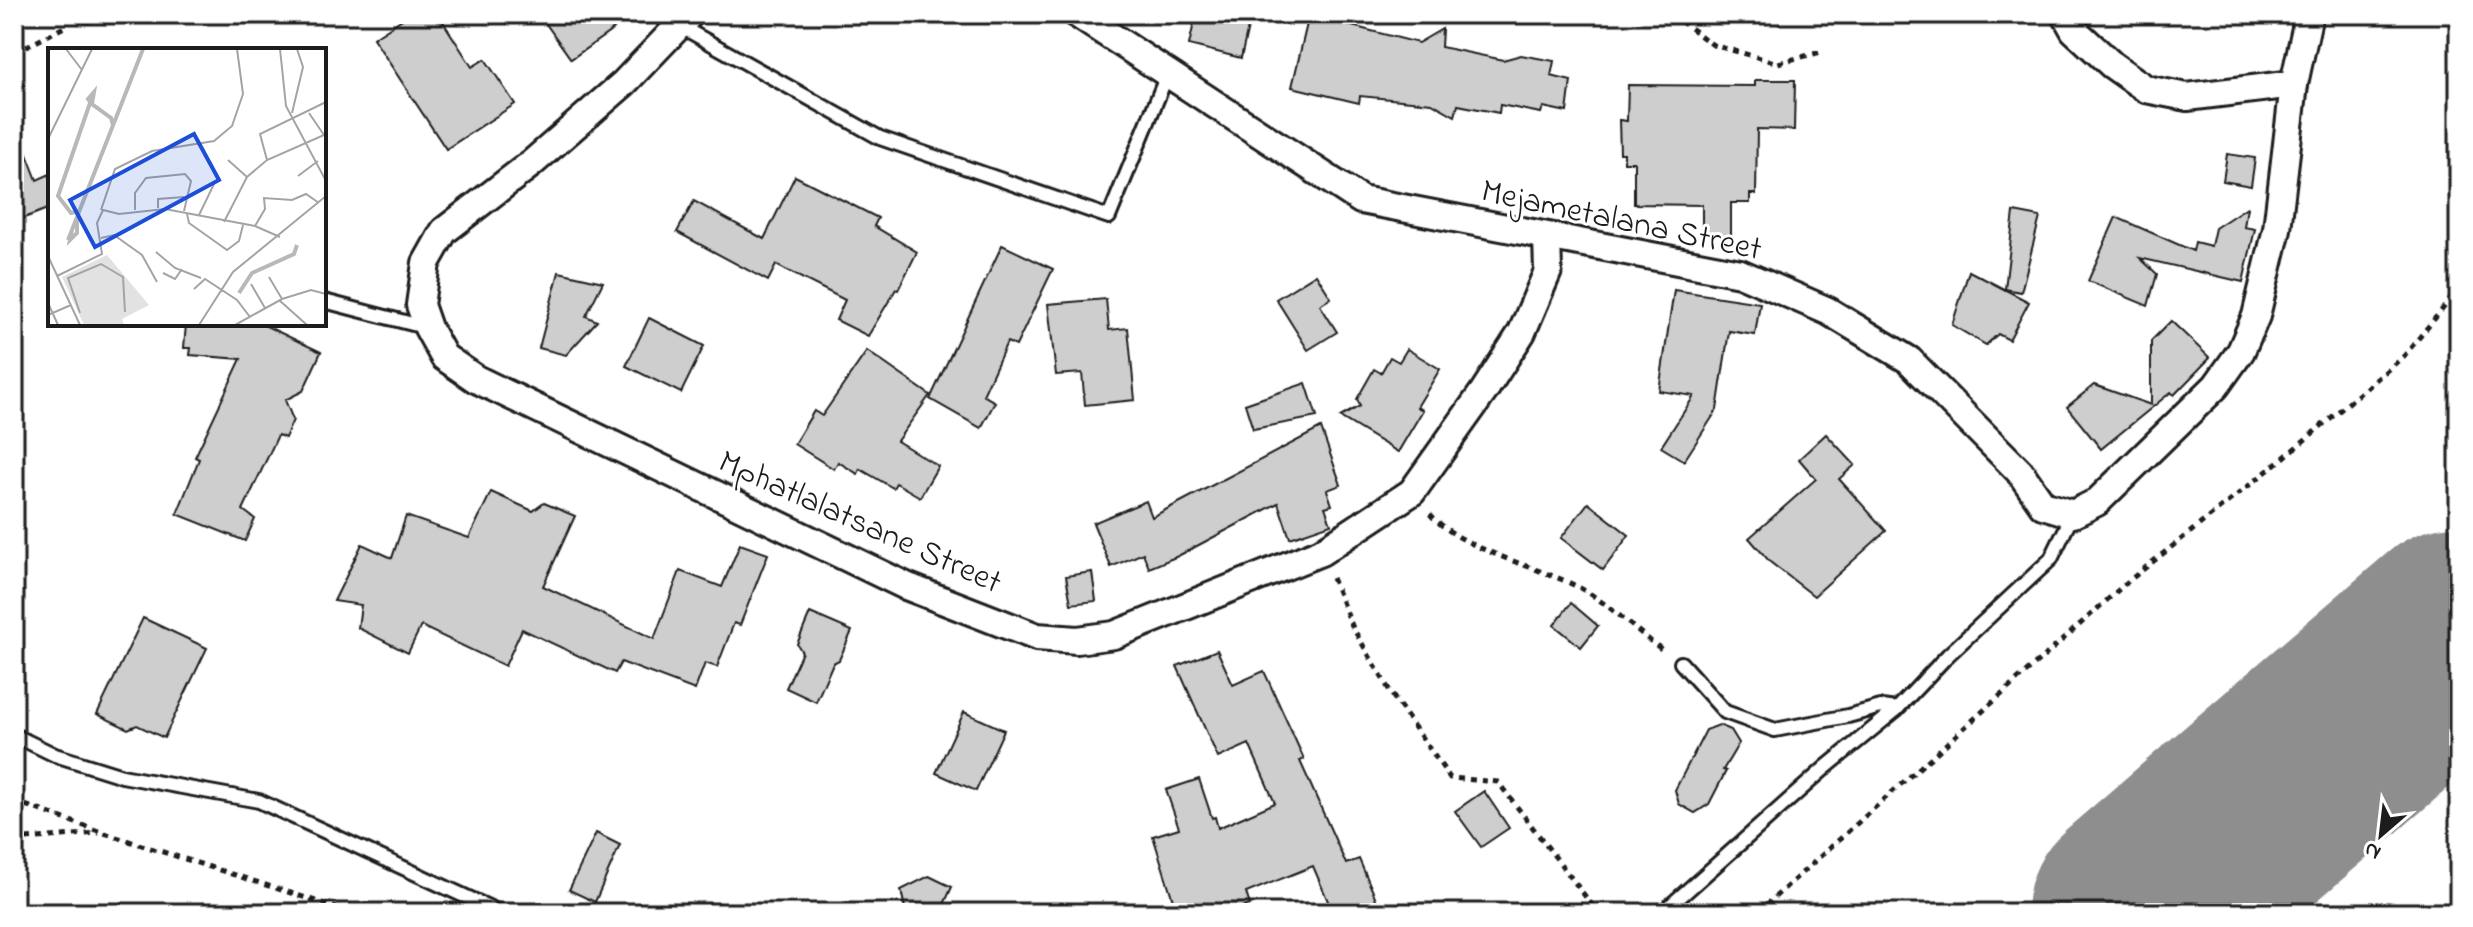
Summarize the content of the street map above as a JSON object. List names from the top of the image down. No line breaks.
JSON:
{"streets":{"street":["Mejametalana Street","Mphatlalatsane Street"]},"crossings":[["Mejametalana Street","Mphatlalatsane Street"]],"north":"bottom left"}
